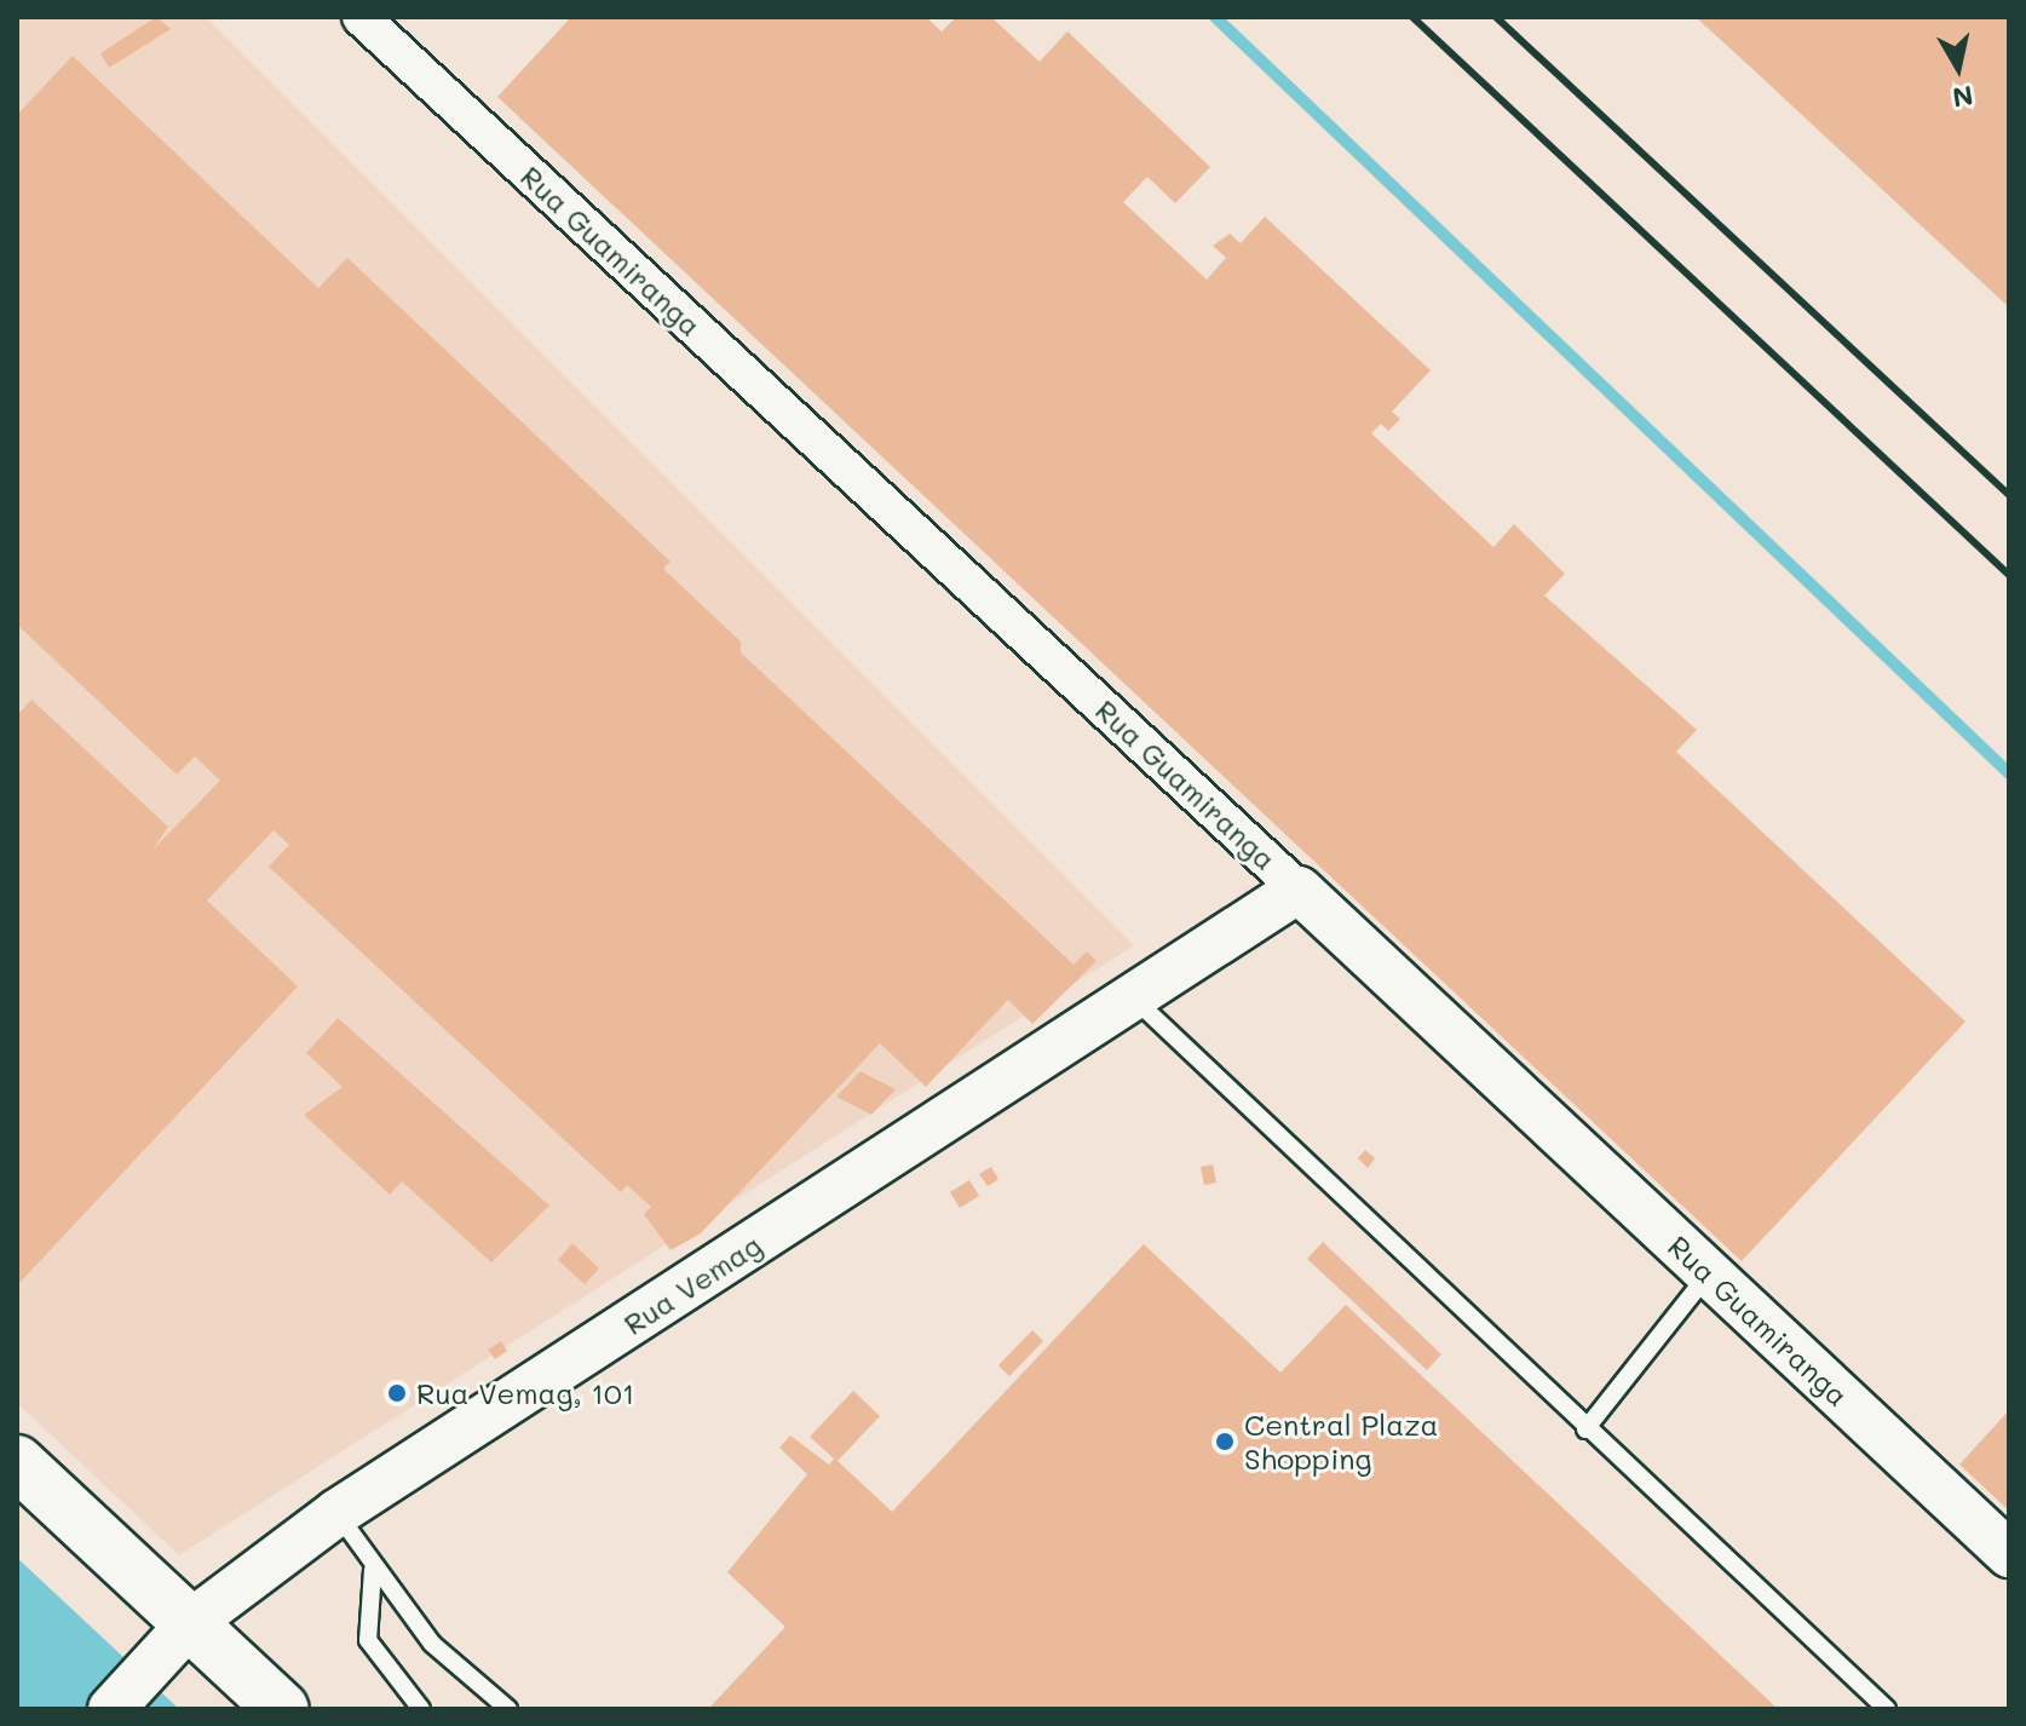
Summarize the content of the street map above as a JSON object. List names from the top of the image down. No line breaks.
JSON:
{"streets":{"street":["Rua Guamiranga","Rua Vemag"]},"crossings":[["Rua Guamiranga","Rua Vemag"]],"places":["Rua Vemag, 101","Central Plaza Shopping"],"north":"bottom"}
